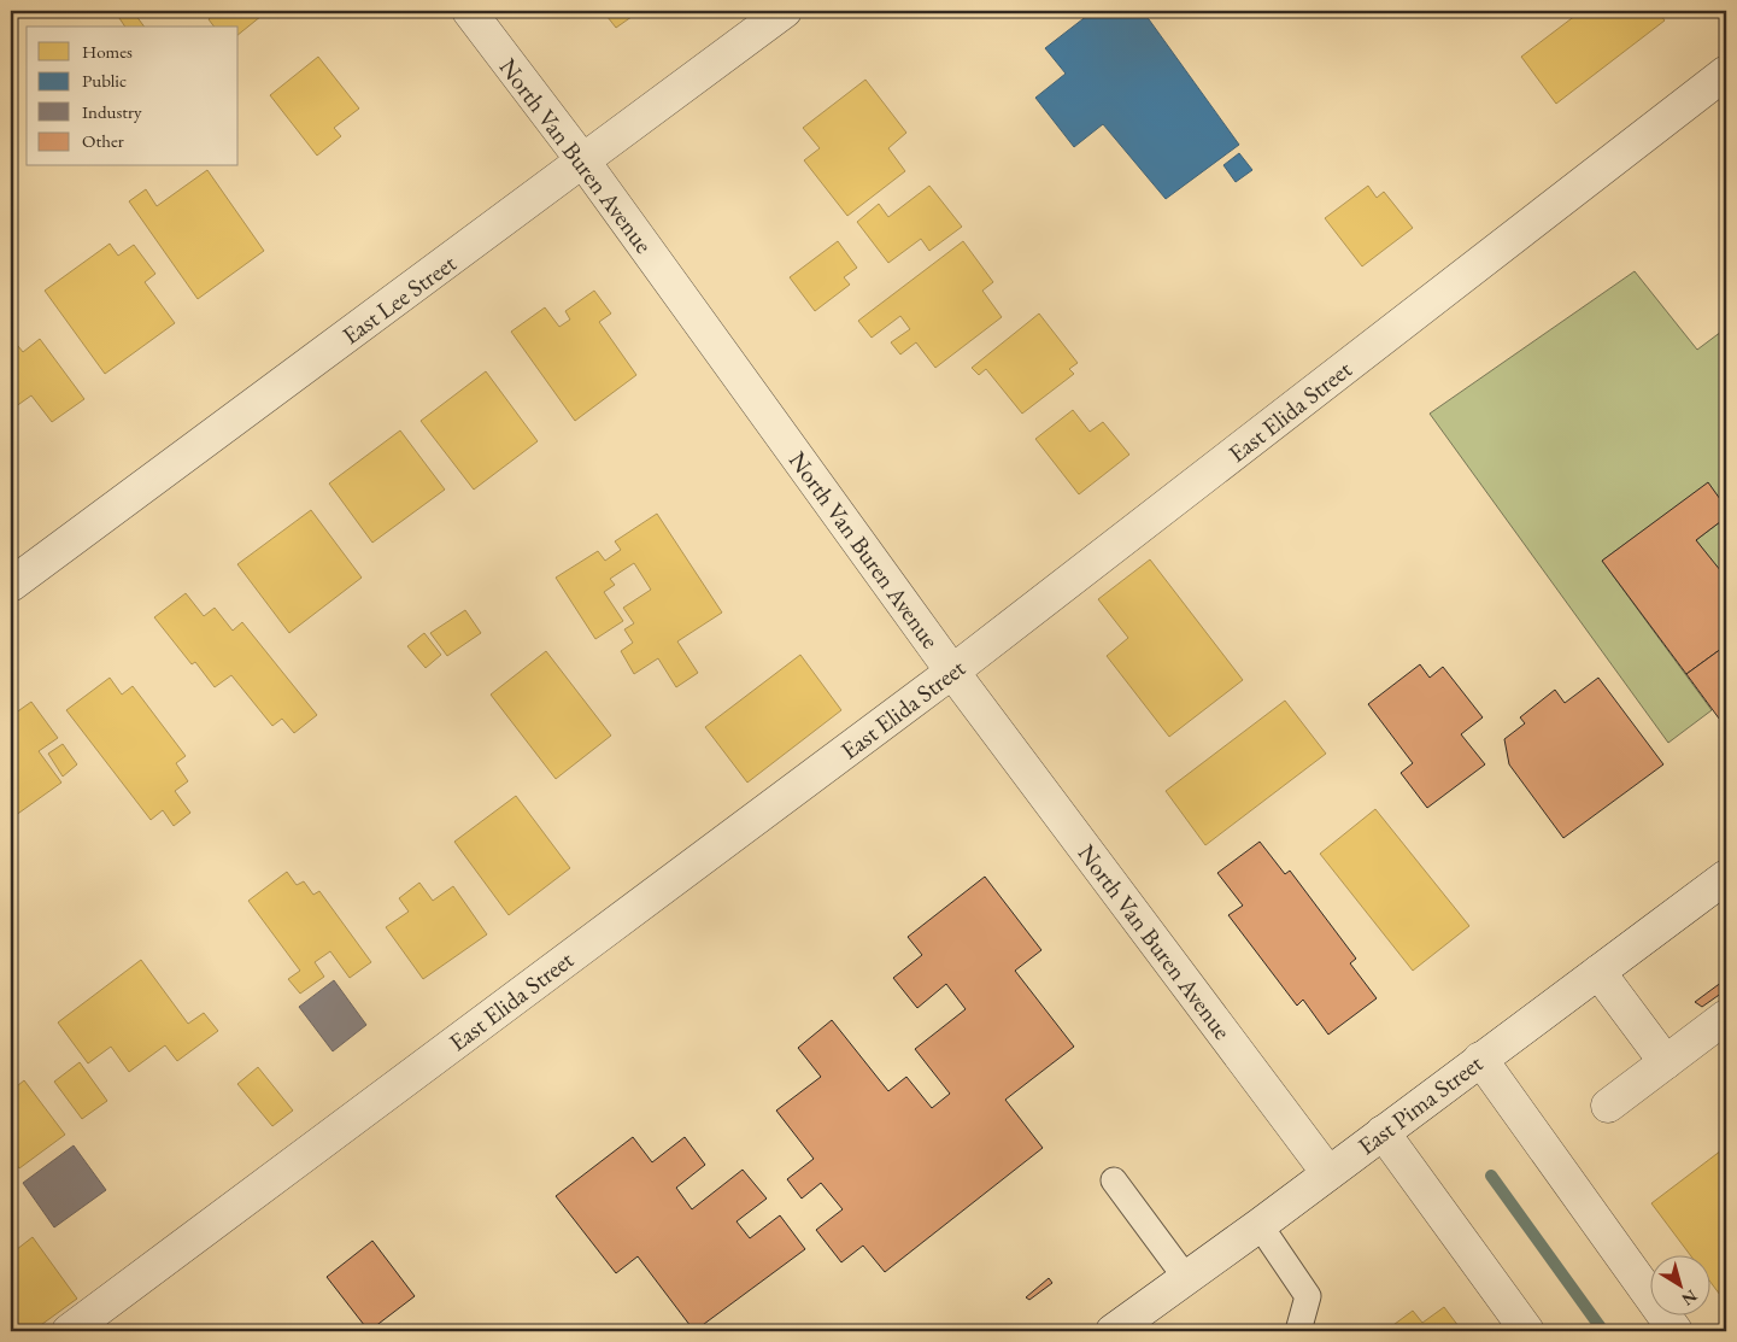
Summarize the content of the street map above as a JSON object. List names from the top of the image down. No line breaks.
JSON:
{"streets":{"street":["North Van Buren Avenue","East Lee Street","East Elida Street","East Pima Street"]},"crossings":[["North Van Buren Avenue","East Lee Street"],["North Van Buren Avenue","East Elida Street"],["North Van Buren Avenue","East Pima Street"]],"legend":["Homes","Public","Industry","Other"],"north":"bottom right"}
